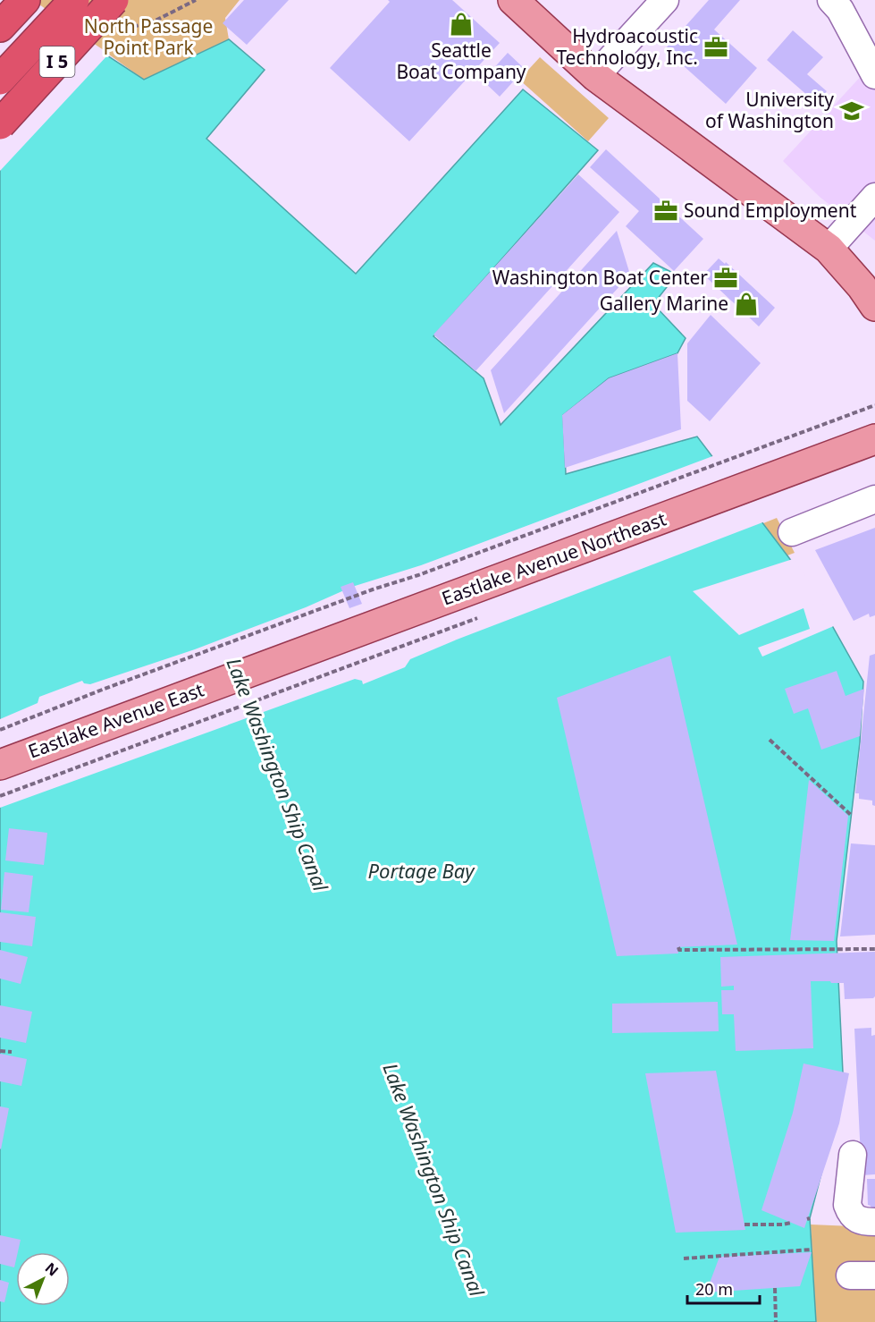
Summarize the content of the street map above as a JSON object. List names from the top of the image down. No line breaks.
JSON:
{"streets":{"highway":["I 5"],"main road":["Eastlake Avenue Northeast","Eastlake Avenue East"]},"crossings":[["Eastlake Avenue Northeast","Eastlake Avenue East"]],"water":["Lake Washington Ship Canal","Portage Bay"],"parks":["North Passage Point Park"],"places":{"shop":["Seattle Boat Company","Gallery Marine"],"office":["Hydroacoustic Technology, Inc.","Sound Employment","Washington Boat Center"],"school or university":["University of Washington"]},"scale_bar":"20 m","north":"top right"}
